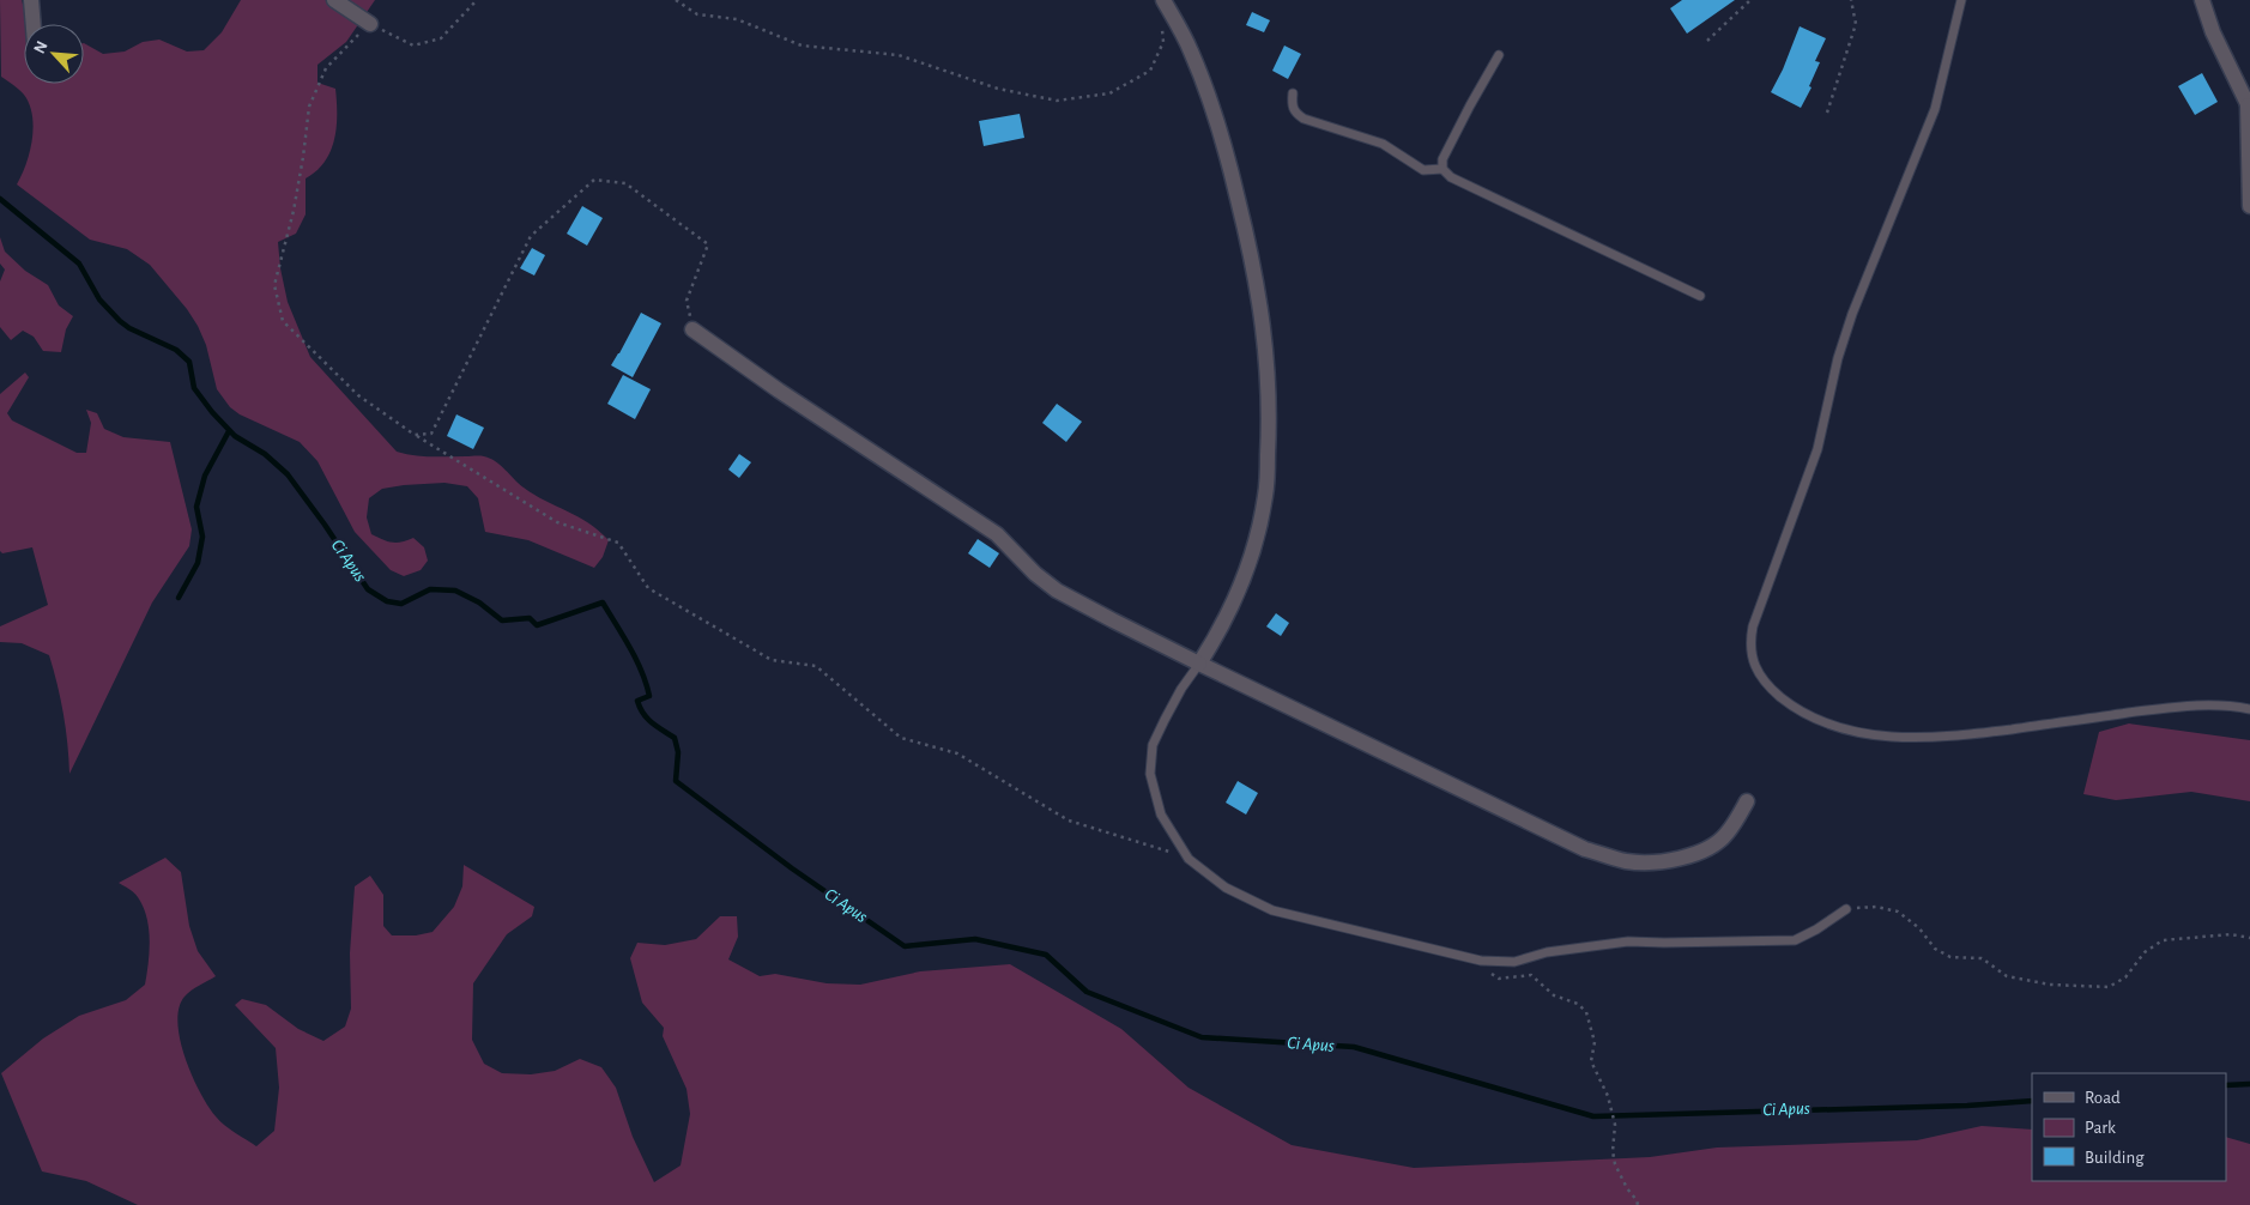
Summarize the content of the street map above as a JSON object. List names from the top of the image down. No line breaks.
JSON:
{"water":["Ci Apus"],"legend":["Road","Park","Building"],"north":"top left"}
